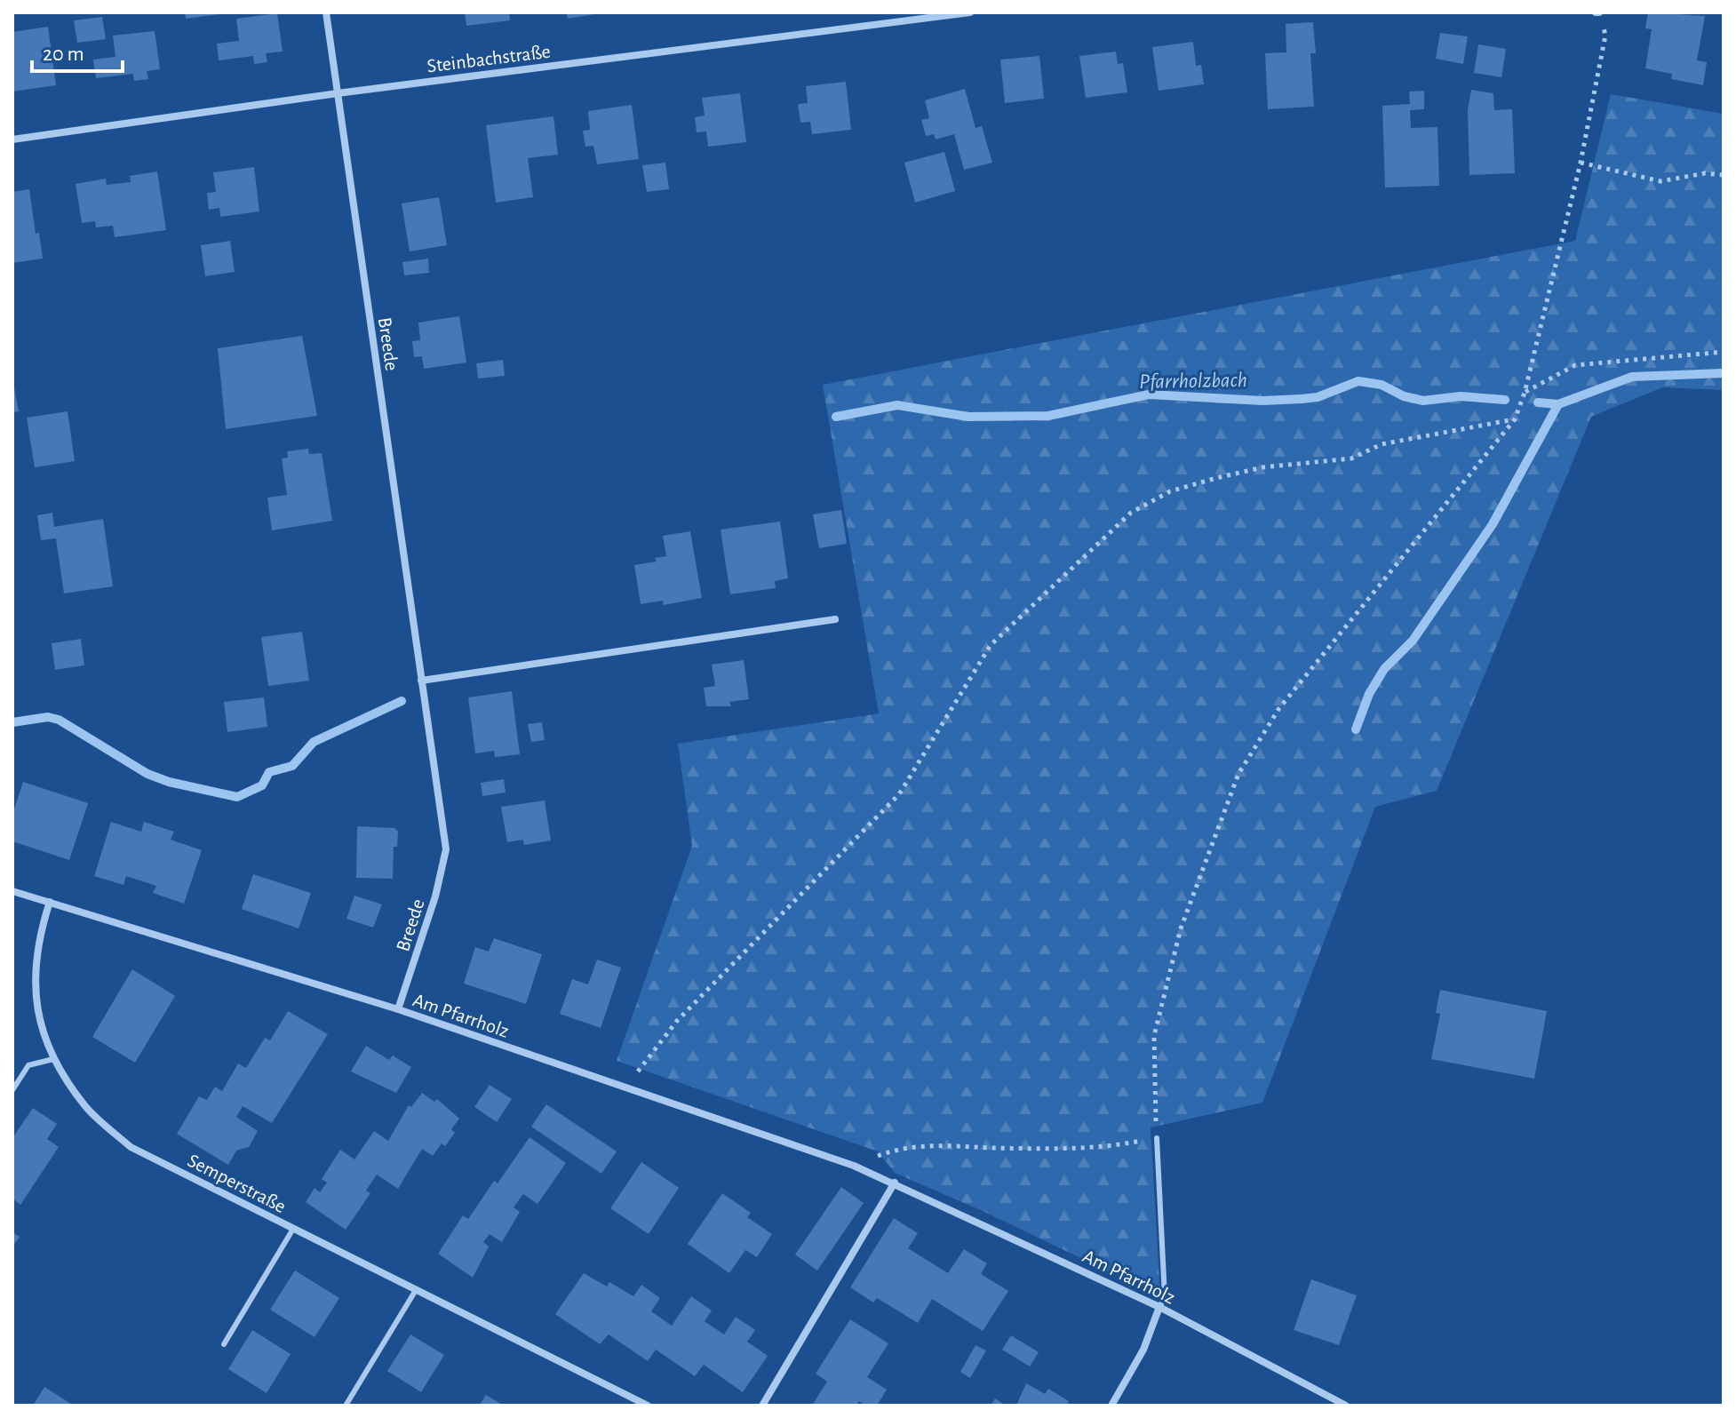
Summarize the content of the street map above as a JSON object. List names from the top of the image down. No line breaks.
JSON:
{"streets":{"street":["Steinbachstraße","Breede","Am Pfarrholz","Semperstraße"]},"crossings":[["Steinbachstraße","Breede"],["Breede","Am Pfarrholz"],["Am Pfarrholz","Semperstraße"]],"water":["Pfarrholzbach"],"scale_bar":"20 m"}
